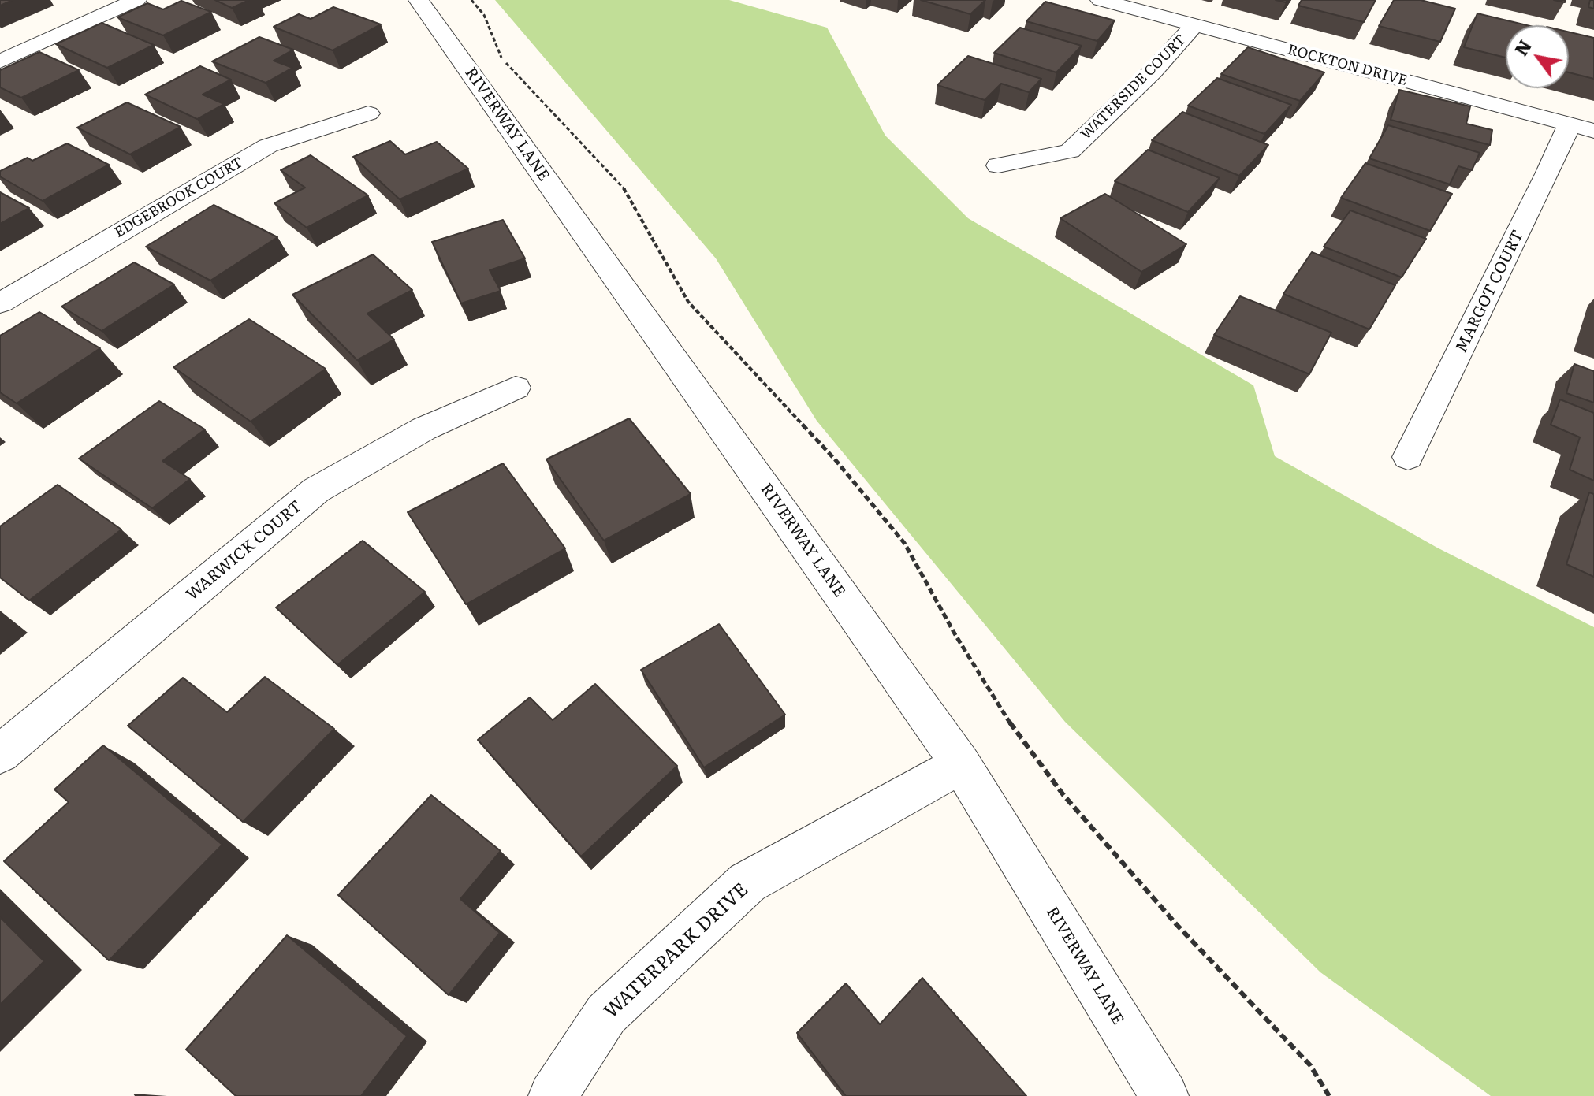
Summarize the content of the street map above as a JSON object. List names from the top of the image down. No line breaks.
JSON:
{"streets":{"street":["ROCKTON DRIVE","WATERSIDE COURT","RIVERWAY LANE","EDGEBROOK COURT","MARGOT COURT","WARWICK COURT","WATERPARK DRIVE"]},"crossings":[["ROCKTON DRIVE","WATERSIDE COURT"],["ROCKTON DRIVE","MARGOT COURT"],["RIVERWAY LANE","WATERPARK DRIVE"]],"north":"top left"}
